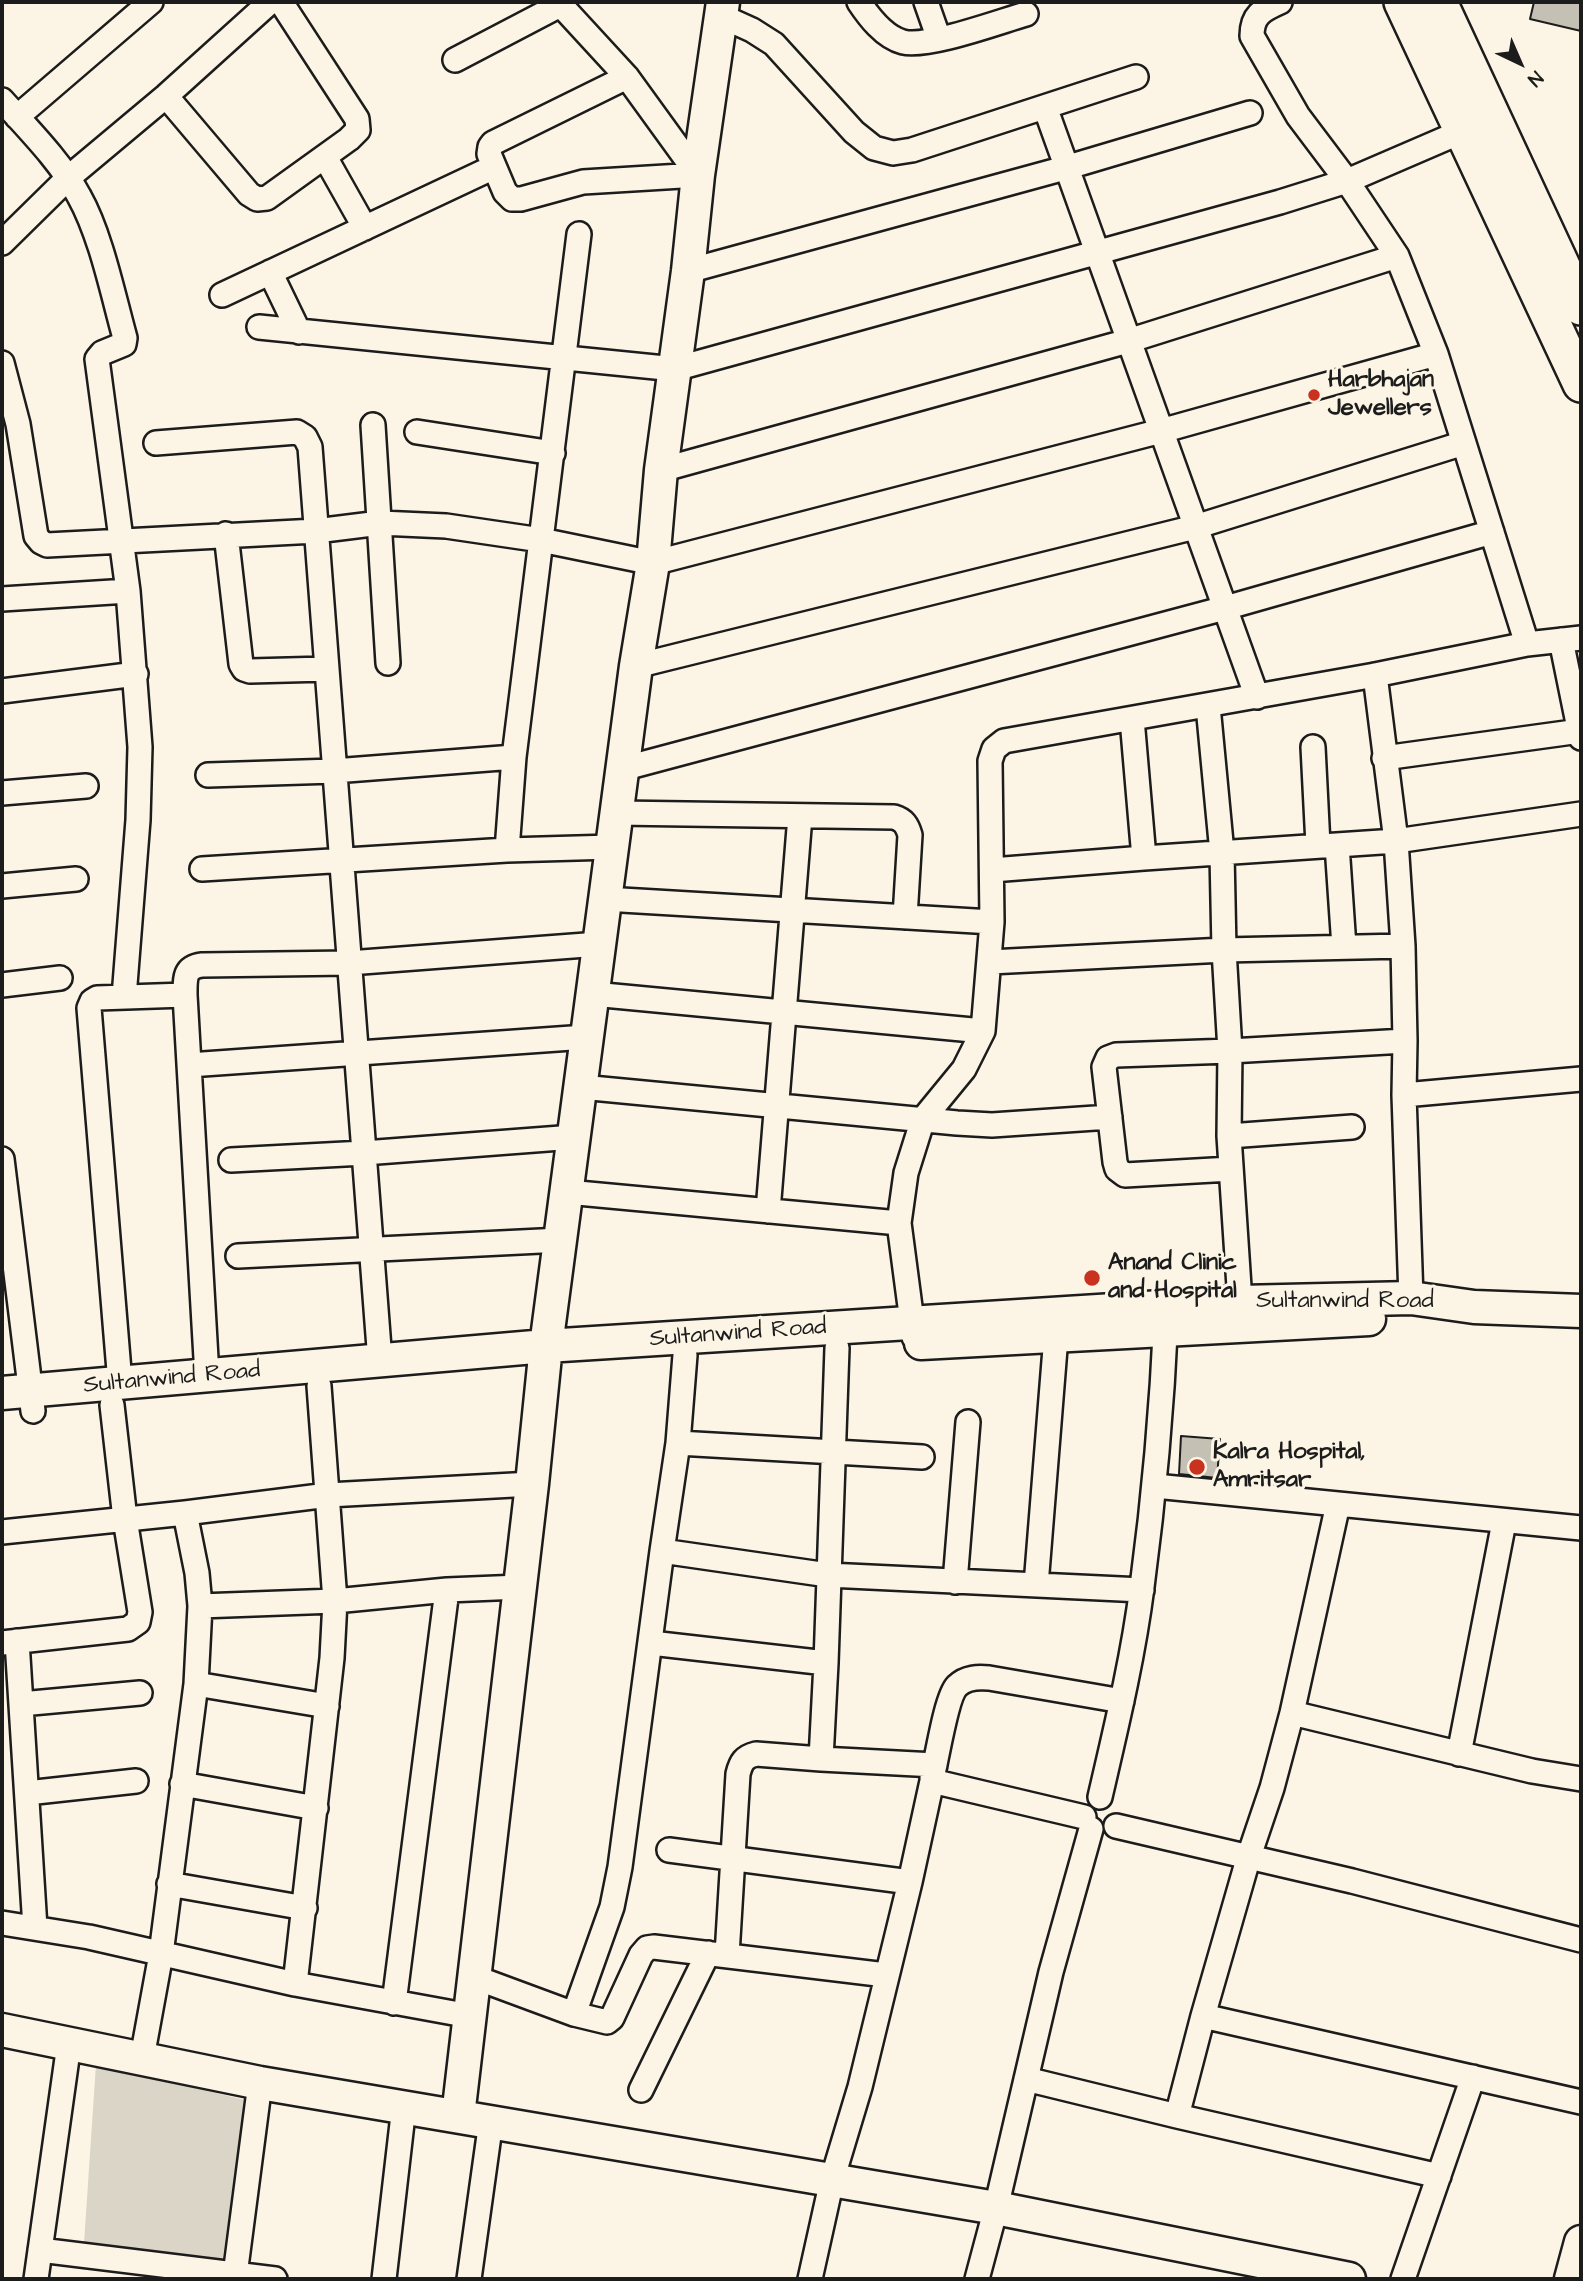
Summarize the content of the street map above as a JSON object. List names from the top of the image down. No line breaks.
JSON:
{"streets":{"main road":["Sultanwind Road"]},"places":["Harbhajan Jewellers","Anand Clinic and Hospital","Kalra Hospital, Amritsar"],"north":"bottom right"}
